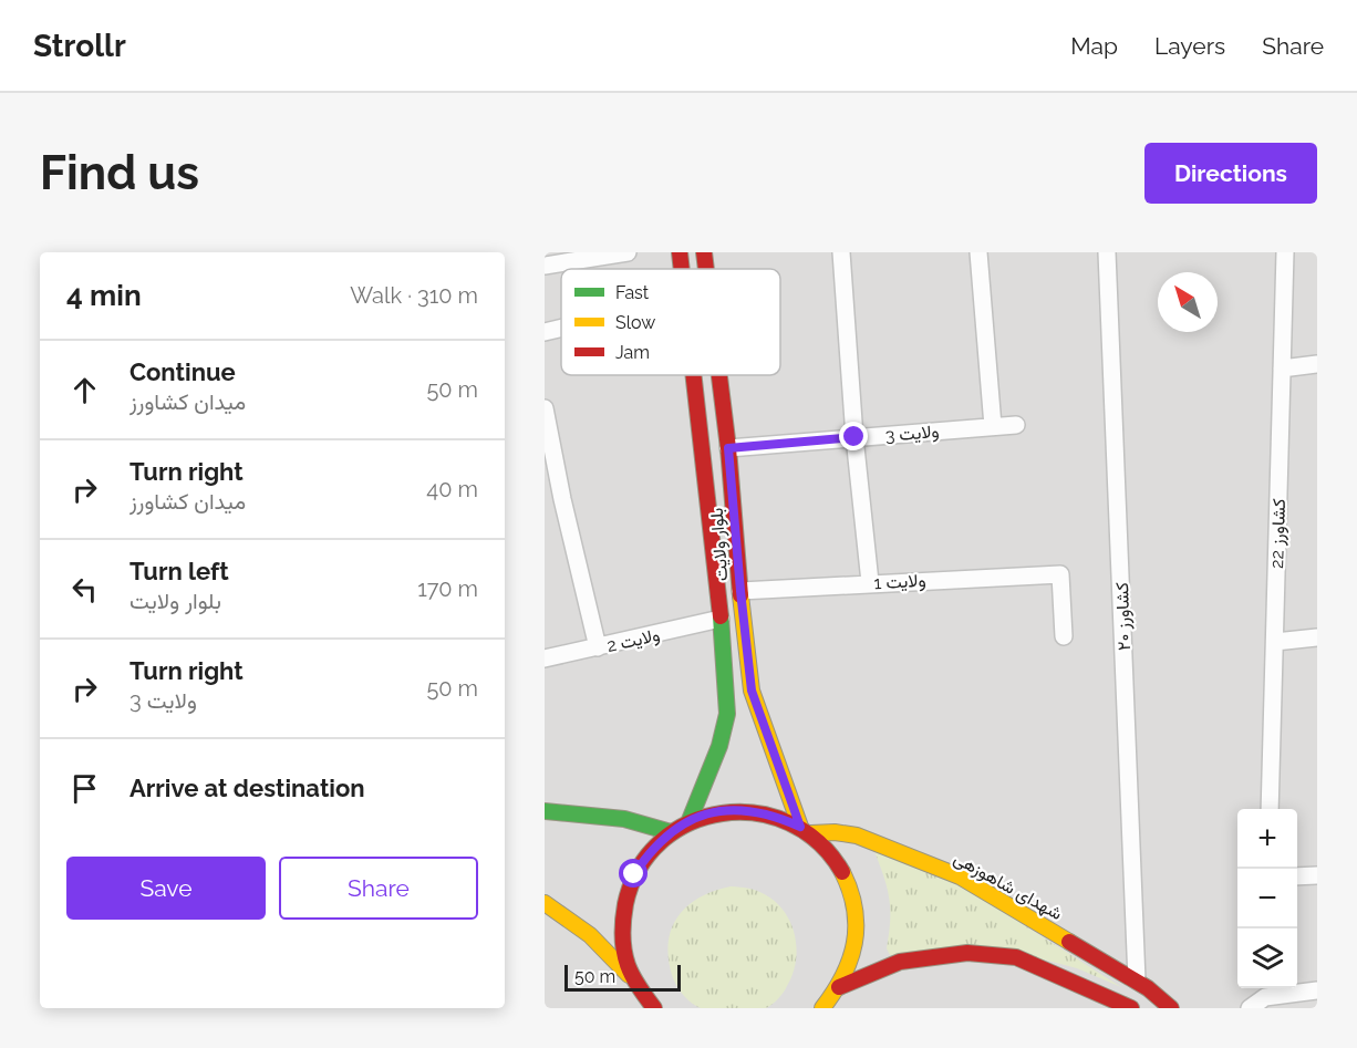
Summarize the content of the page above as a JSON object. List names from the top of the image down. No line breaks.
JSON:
{"streets":{"main road":["بلوار ولایت","شهدای شاهوزهی"],"street":["ولایت 3","کشاورز 22","ولایت 1","کشاورز ۲۰","ولایت 2"]},"crossings":[["ولایت 3","بلوار ولایت"],["بلوار ولایت","ولایت 1"],["بلوار ولایت","ولایت 2"],["بلوار ولایت","شهدای شاهوزهی"],["کشاورز ۲۰","شهدای شاهوزهی"]],"legend":["Fast","Slow","Jam"],"scale_bar":"50 m","north":"top left","page":{"header":"Strollr","nav":["Map","Layers","Share"],"buttons":["Directions",["Save","Share"]],"title":"Find us","heading":["4 min","Walk · 310 m"],"list":[["Continue","میدان کشاورز","50 m"],["Turn right","میدان کشاورز","40 m"],["Turn left","بلوار ولایت","170 m"],["Turn right","ولایت 3","50 m"],"Arrive at destination"],"map_buttons":["+","−"],"scale":"50 m"}}
